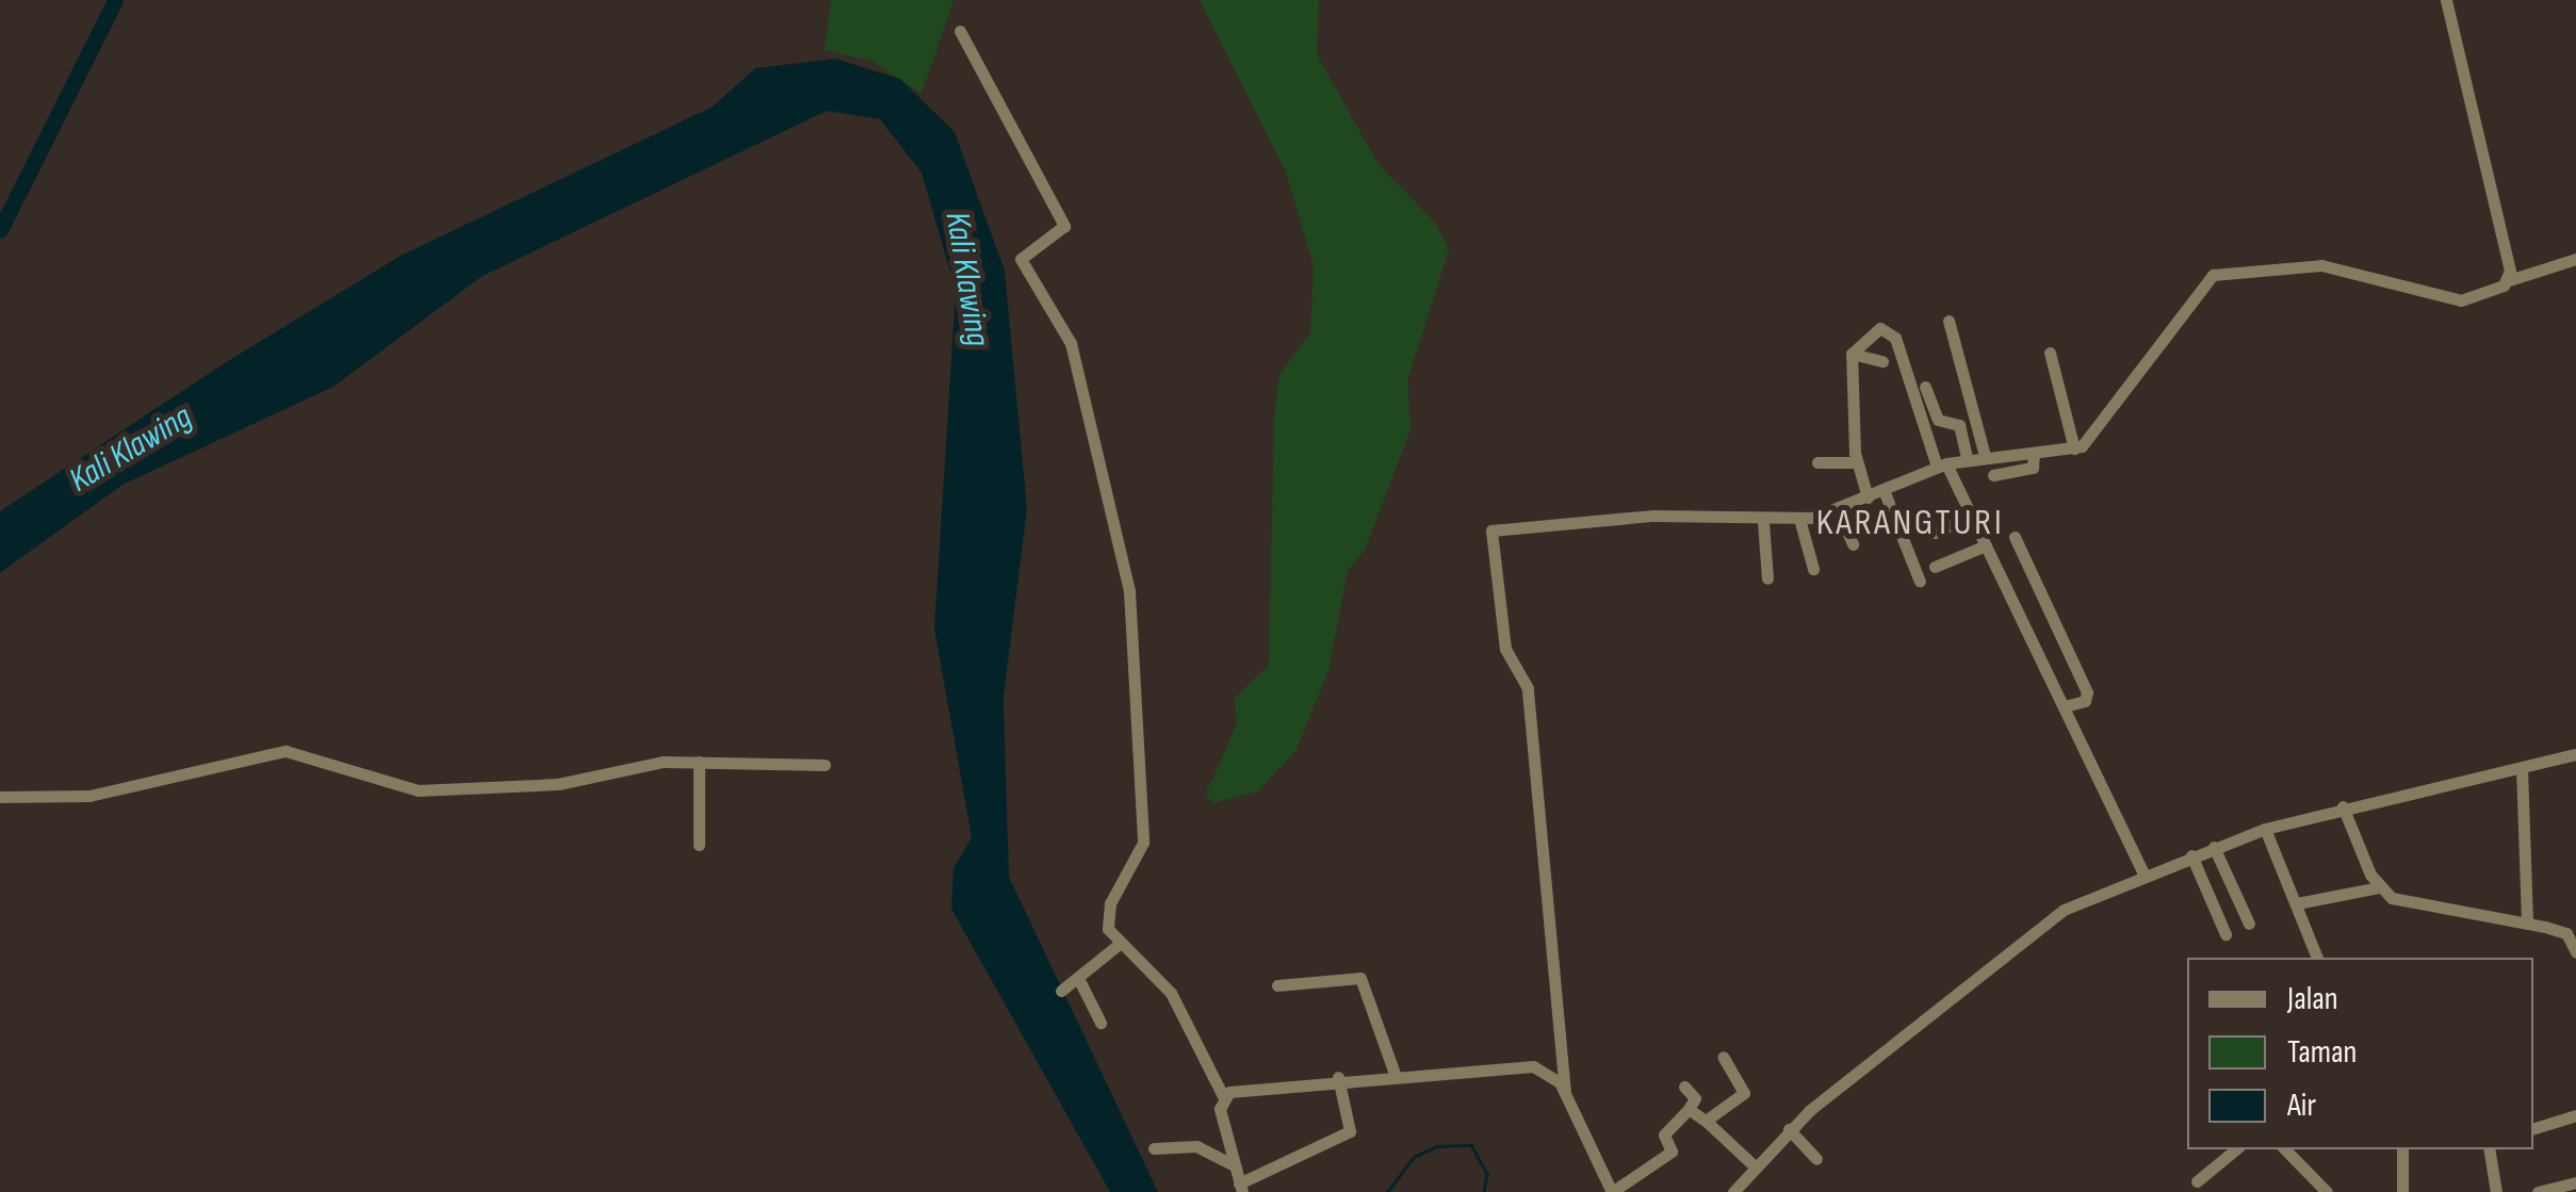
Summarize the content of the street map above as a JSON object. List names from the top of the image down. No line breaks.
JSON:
{"districts":["KARANGTURI"],"water":["Kali Klawing"],"legend":["Jalan","Taman","Air"]}
